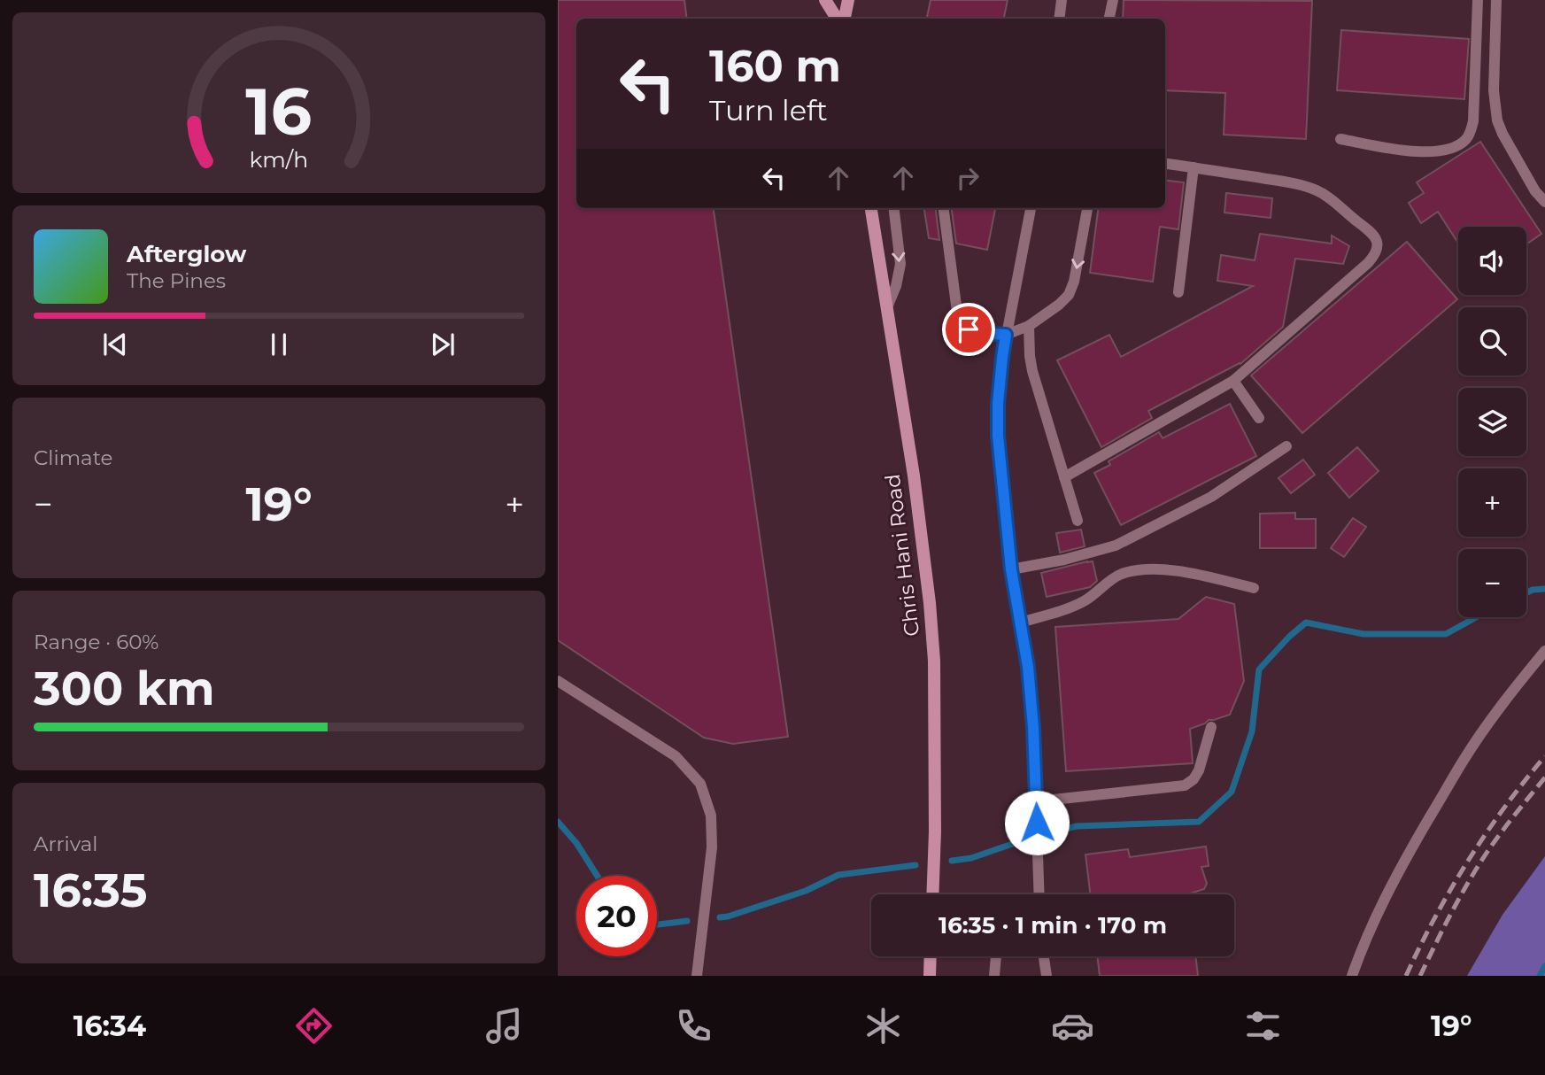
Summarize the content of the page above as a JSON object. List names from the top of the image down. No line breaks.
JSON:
{"streets":{"main road":["Chris Hani Road"]},"page":{"turn":["160 m","Turn left"],"map_buttons":["+","−"],"song":["Afterglow","The Pines"],"tile":["Climate",["Range · 60%","300 km"],["Arrival","16:35"]],"heat":["−","19°","+"],"limit":"20","trip":"16:35 · 1 min · 170 m","tabs":["16:34","19°"],"gauge":["16","km/h"]}}
